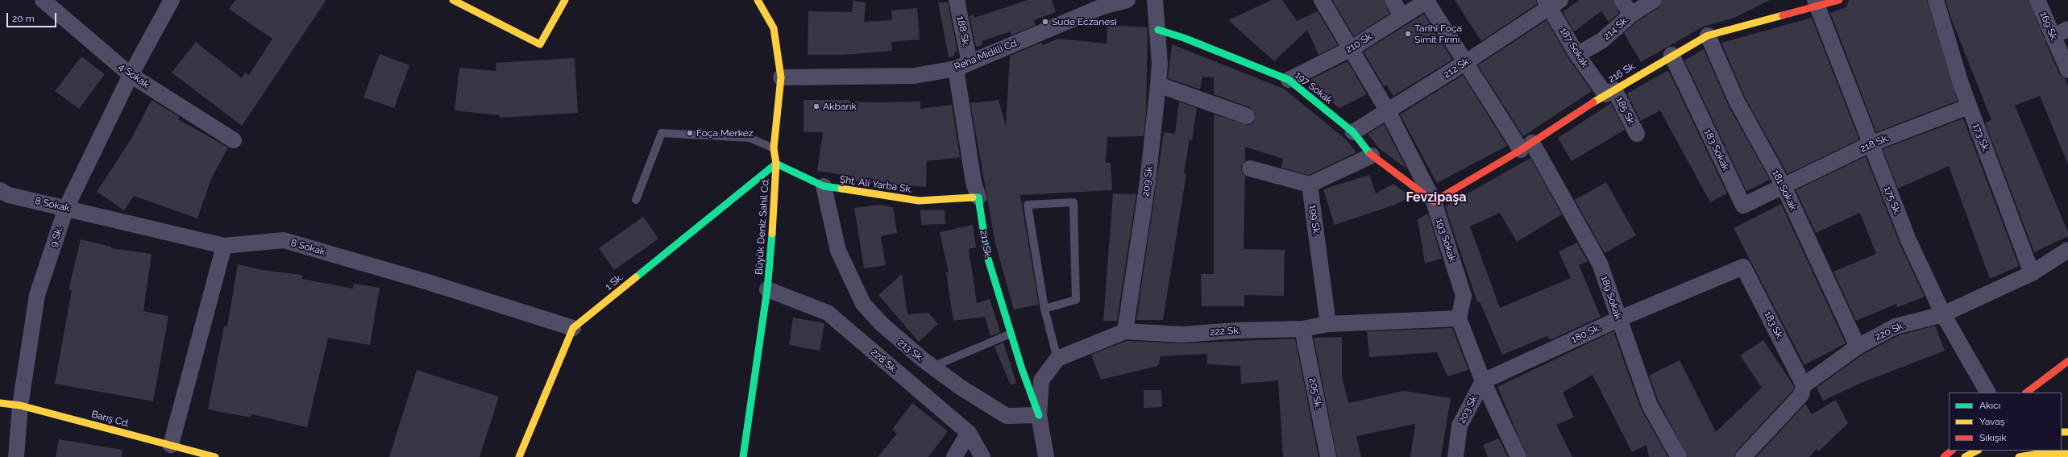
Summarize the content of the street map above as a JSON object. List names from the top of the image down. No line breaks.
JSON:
{"streets":{"street":["169 Sk.","214 Sk.","188 Sk.","210 Sk.","187 Sokak","Reha Midilli Cd.","212 Sk.","216 Sk.","4 Sokak","197 Sokak","185 Sk.","173 Sk.","218 Sk.","183 Sokak","209 Sk.","Şht. Ali Yarba Sk.","181 Sokak","175 Sk.","8 Sokak","199 Sk.","Büyük Deniz Sahil Cd.","9 Sk.","193 Sokak","211 Sk.","1 Sk.","189 Sokak","183 Sk.","222 Sk.","220 Sk.","180 Sk.","213 Sk.","228 Sk.","205 Sk.","203 Sk.","Barış Cd."]},"crossings":[["214 Sk.","187 Sokak"],["188 Sk.","Reha Midilli Cd."],["188 Sk.","211 Sk."],["210 Sk.","197 Sokak"],["210 Sk.","193 Sokak"],["210 Sk.","189 Sokak"],["187 Sokak","212 Sk."],["187 Sokak","216 Sk."],["187 Sokak","185 Sk."],["Reha Midilli Cd.","Büyük Deniz Sahil Cd."],["Reha Midilli Cd.","211 Sk."],["212 Sk.","197 Sokak"],["212 Sk.","193 Sokak"],["212 Sk.","189 Sokak"],["216 Sk.","197 Sokak"],["216 Sk.","185 Sk."],["216 Sk.","183 Sokak"],["216 Sk.","181 Sokak"],["216 Sk.","175 Sk."],["216 Sk.","193 Sokak"],["216 Sk.","189 Sokak"],["4 Sokak","9 Sk."],["197 Sokak","209 Sk."],["197 Sokak","193 Sokak"],["173 Sk.","218 Sk."],["173 Sk.","220 Sk."],["218 Sk.","183 Sokak"],["218 Sk.","181 Sokak"],["218 Sk.","175 Sk."],["183 Sokak","181 Sokak"],["209 Sk.","222 Sk."],["Şht. Ali Yarba Sk.","Büyük Deniz Sahil Cd."],["Şht. Ali Yarba Sk.","211 Sk."],["Şht. Ali Yarba Sk.","1 Sk."],["Şht. Ali Yarba Sk.","213 Sk."],["181 Sokak","220 Sk."],["175 Sk.","220 Sk."],["8 Sokak","9 Sk."],["8 Sokak","1 Sk."],["199 Sk.","222 Sk."],["Büyük Deniz Sahil Cd.","1 Sk."],["Büyük Deniz Sahil Cd.","228 Sk."],["9 Sk.","Barış Cd."],["193 Sokak","222 Sk."],["211 Sk.","213 Sk."],["189 Sokak","180 Sk."],["183 Sk.","220 Sk."],["183 Sk.","180 Sk."],["222 Sk.","205 Sk."],["180 Sk.","203 Sk."]],"districts":["Fevzipaşa"],"places":["Sude Eczanesi","Tarihi Foça Simit Fırını","Akbank","Foça Merkez"],"legend":["Akıcı","Yavaş","Sıkışık"],"scale_bar":"20 m"}
